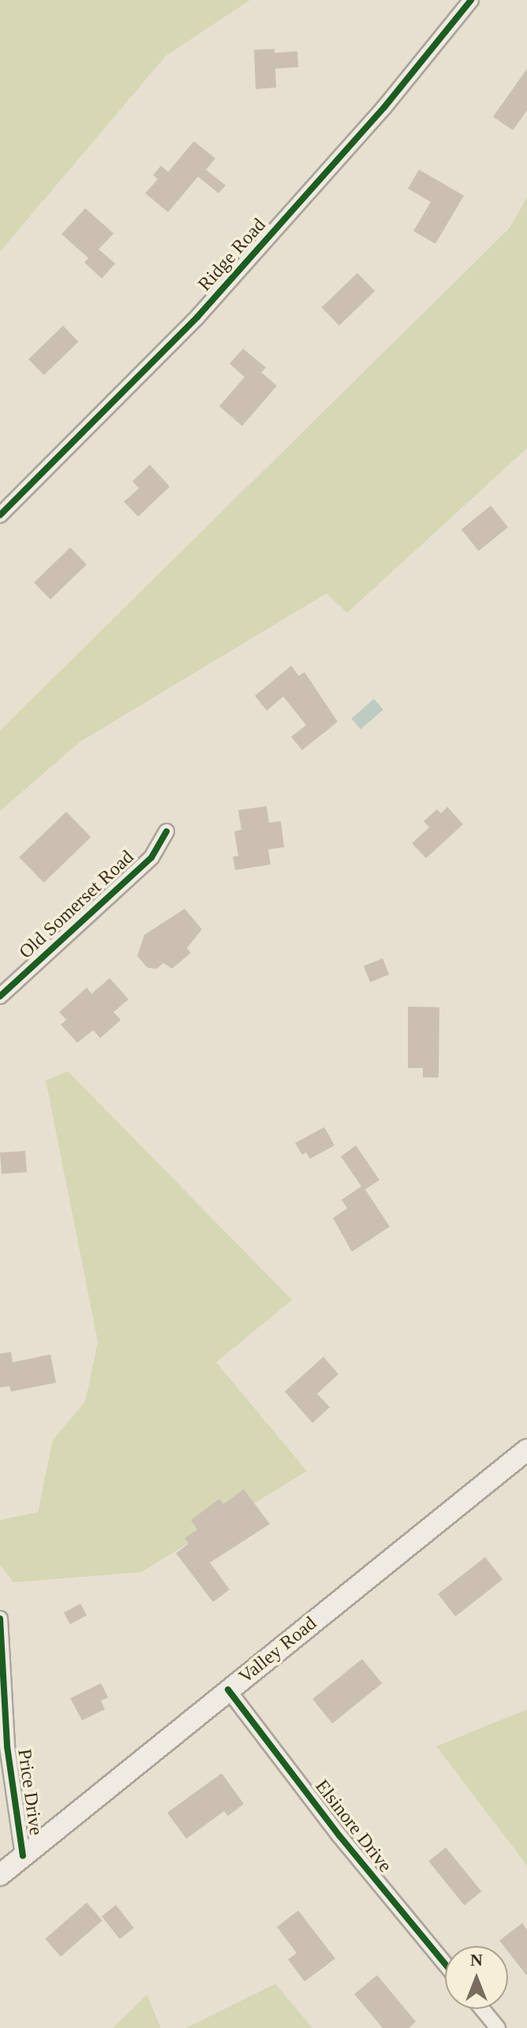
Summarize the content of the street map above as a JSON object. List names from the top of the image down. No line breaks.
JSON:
{"streets":{"main road":["Valley Road"],"street":["Ridge Road","Old Somerset Road","Price Drive","Elsinore Drive"]},"crossings":[["Valley Road","Price Drive"],["Valley Road","Elsinore Drive"]],"north":"top"}
